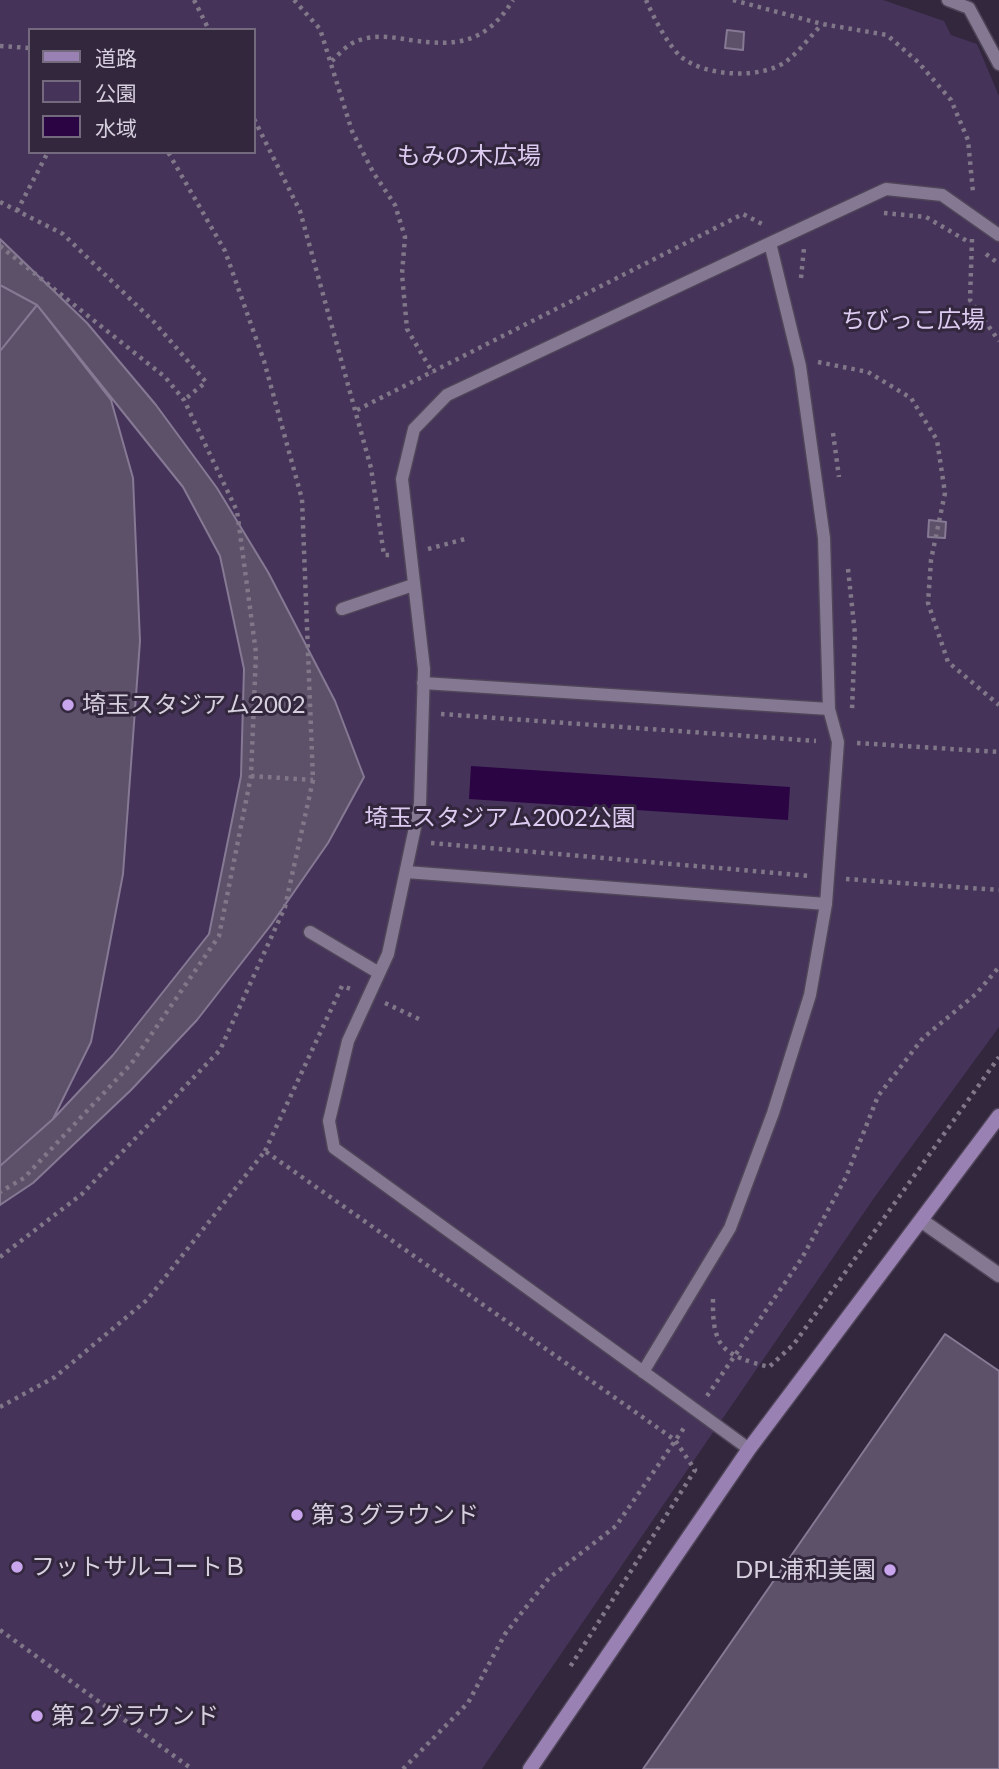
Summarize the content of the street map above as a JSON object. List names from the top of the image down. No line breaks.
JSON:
{"parks":["もみの木広場","ちびっこ広場","埼玉スタジアム2002公園"],"places":["埼玉スタジアム2002","第３グラウンド","フットサルコートＢ","DPL浦和美園","第２グラウンド"],"legend":["道路","公園","水域"]}
